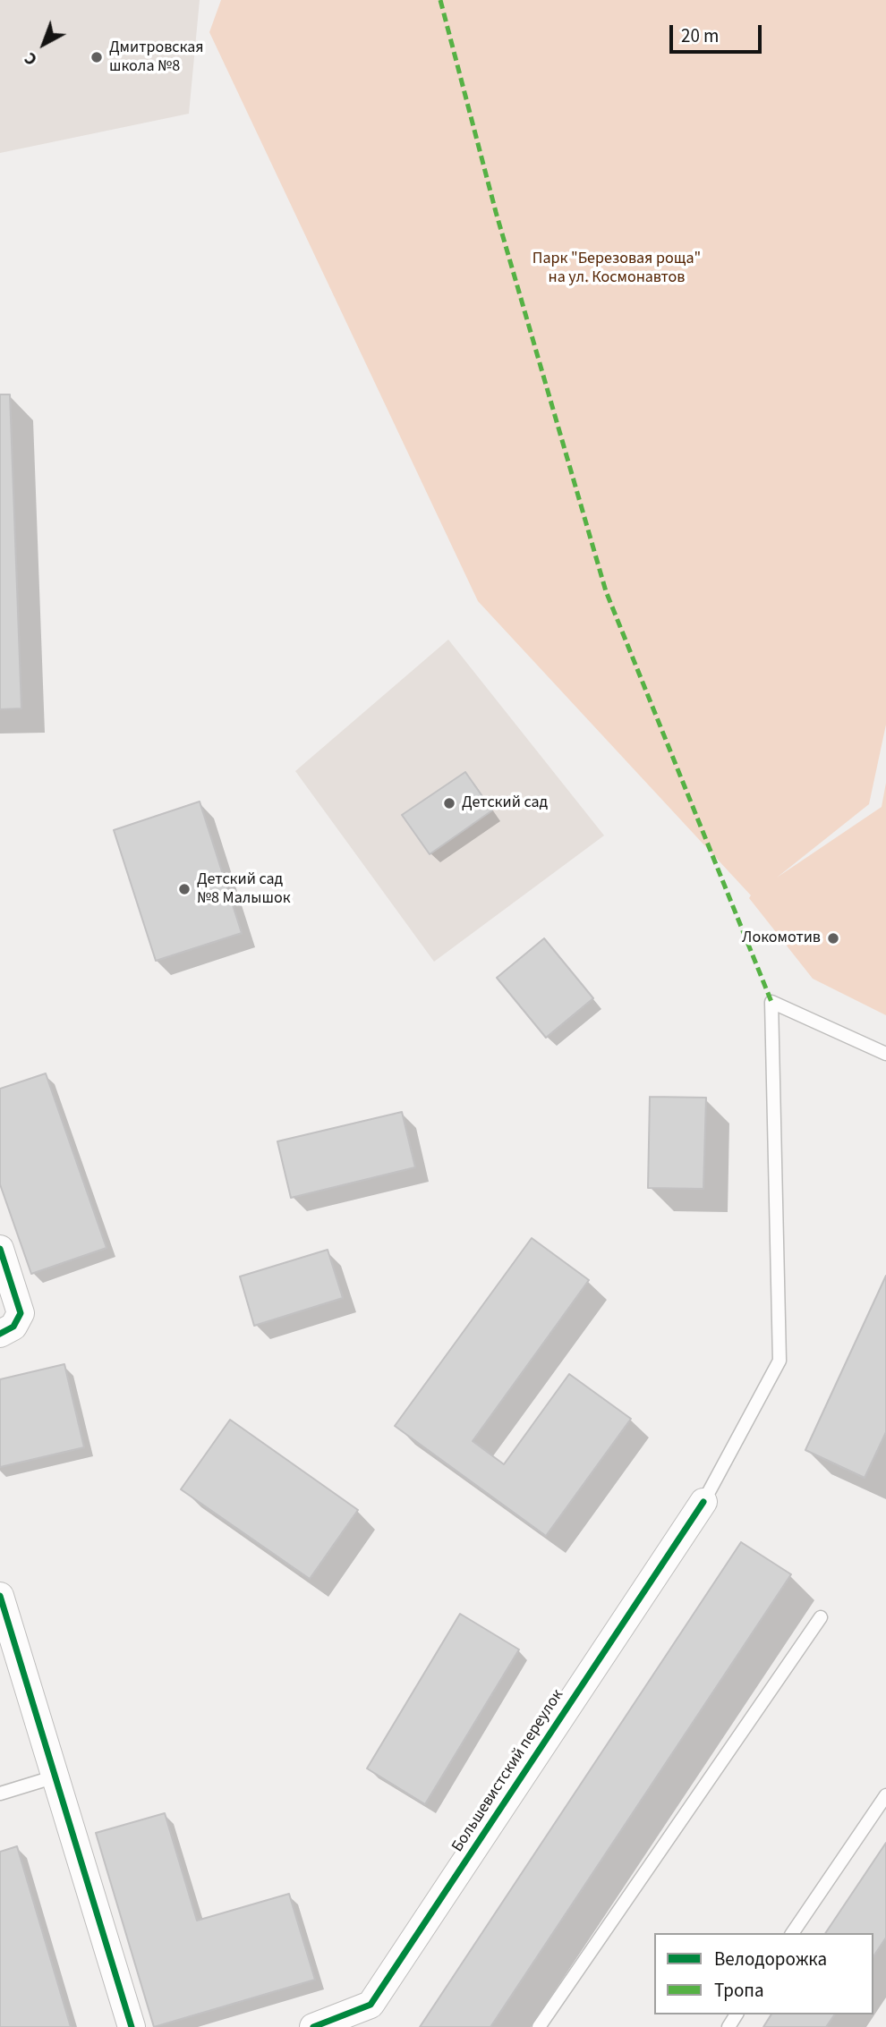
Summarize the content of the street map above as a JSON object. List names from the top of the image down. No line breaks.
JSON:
{"streets":{"street":["Большевистский переулок"]},"parks":["Парк \"Березовая роща\" на ул. Космонавтов"],"places":["Дмитровская школа №8","Детский сад","Детский сад №8 Малышок","Локомотив"],"legend":["Велодорожка","Тропа"],"scale_bar":"20 m","north":"bottom left"}
